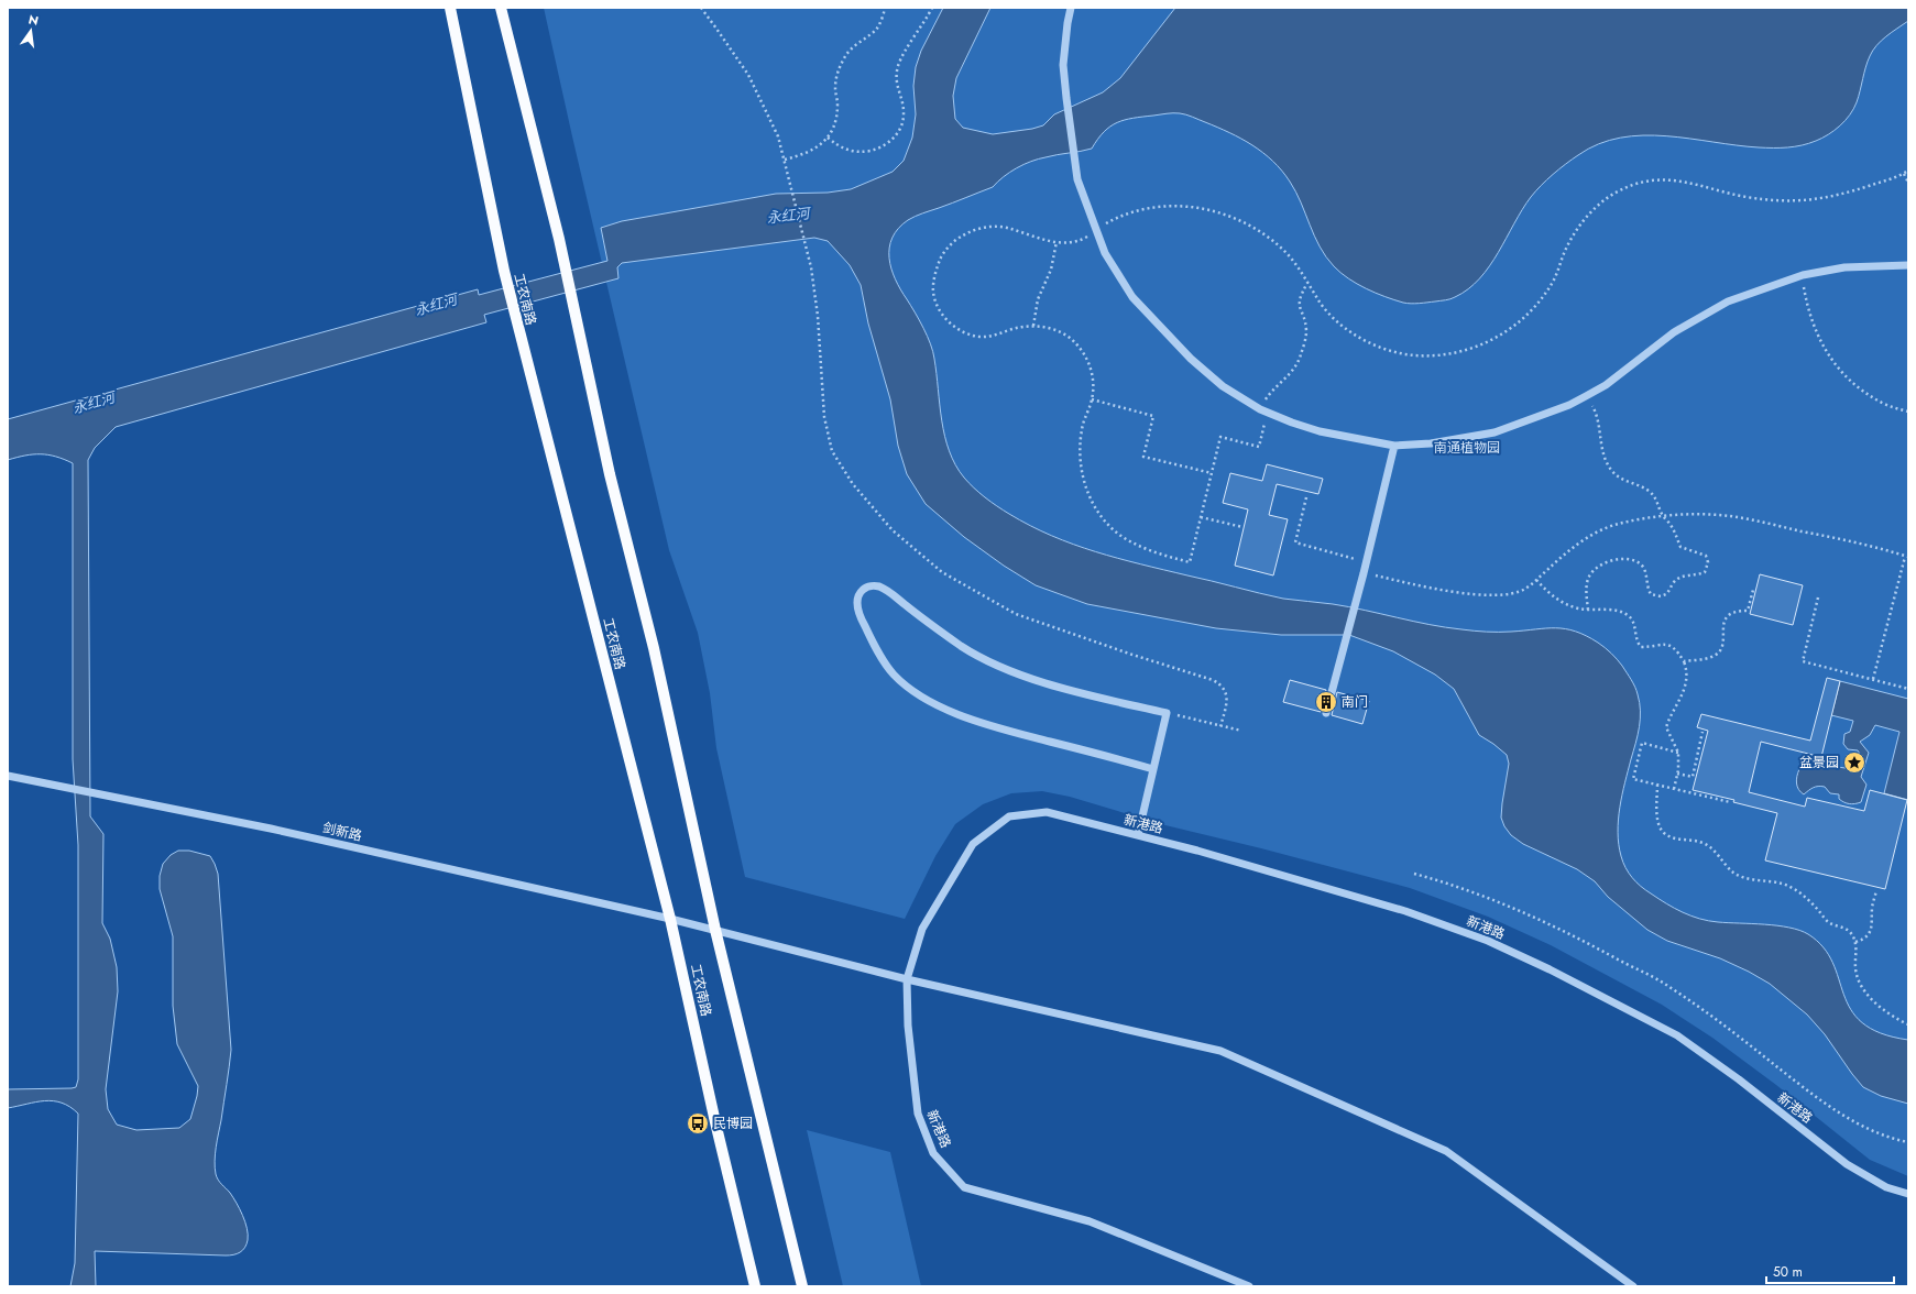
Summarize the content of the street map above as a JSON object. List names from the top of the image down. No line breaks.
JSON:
{"streets":{"main road":["工农南路"],"street":["新港路","剑新路"]},"crossings":[["工农南路","剑新路"],["新港路","剑新路"]],"water":["永红河"],"parks":["南通植物园"],"places":{"building":["南门"],"place":["盆景园"],"bus stop":["民博园"]},"scale_bar":"50 m","north":"top"}
